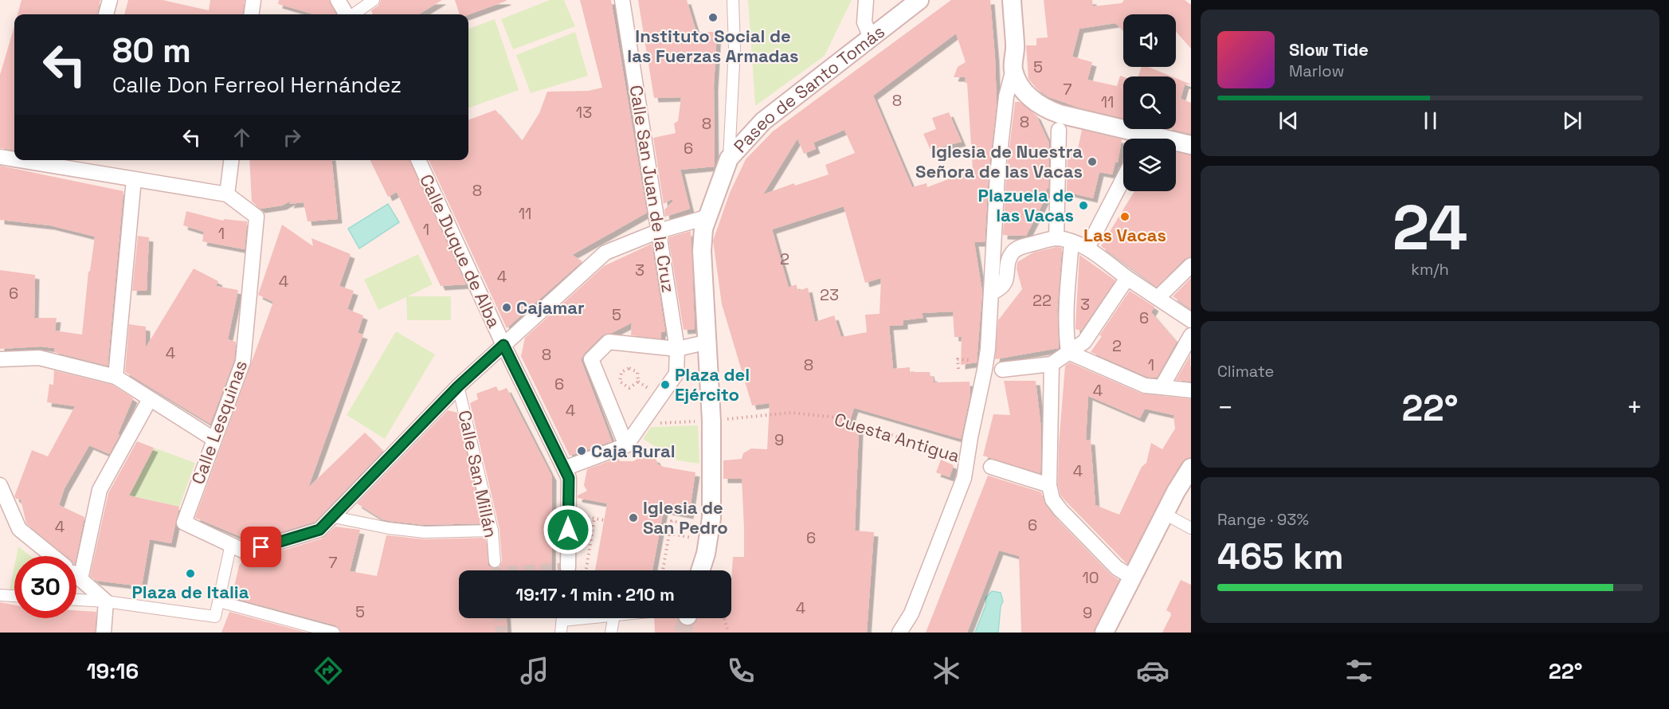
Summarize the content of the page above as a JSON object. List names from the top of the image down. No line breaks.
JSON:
{"streets":{"street":["Paseo de Santo Tomás","Calle San Juan de la Cruz","Calle Duque de Alba","Calle Lesquinas","Calle San Millán"],"path":["Cuesta Antigua"]},"places":["Instituto Social de las Fuerzas Armadas","Iglesia de Nuestra Señora de las Vacas","Plazuela de las Vacas","Las Vacas","Cajamar","Plaza del Ejército","Caja Rural","Iglesia de San Pedro","Plaza de Italia"],"house_numbers":["5","7","8","11","13","8","8","6","8","11","1","1","2","3","4","4","6","23","22","3","5","6","2","4","8","8","1","6","4","4","9","4","6","4","6","7","10","4","5","9"],"page":{"turn":["80 m","Calle Don Ferreol Hernández"],"song":["Slow Tide","Marlow"],"tile":[["24","km/h"],"Climate",["Range · 93%","465 km"]],"heat":["−","22°","+"],"limit":"30","trip":"19:17 · 1 min · 210 m","tabs":["19:16","22°"]}}
